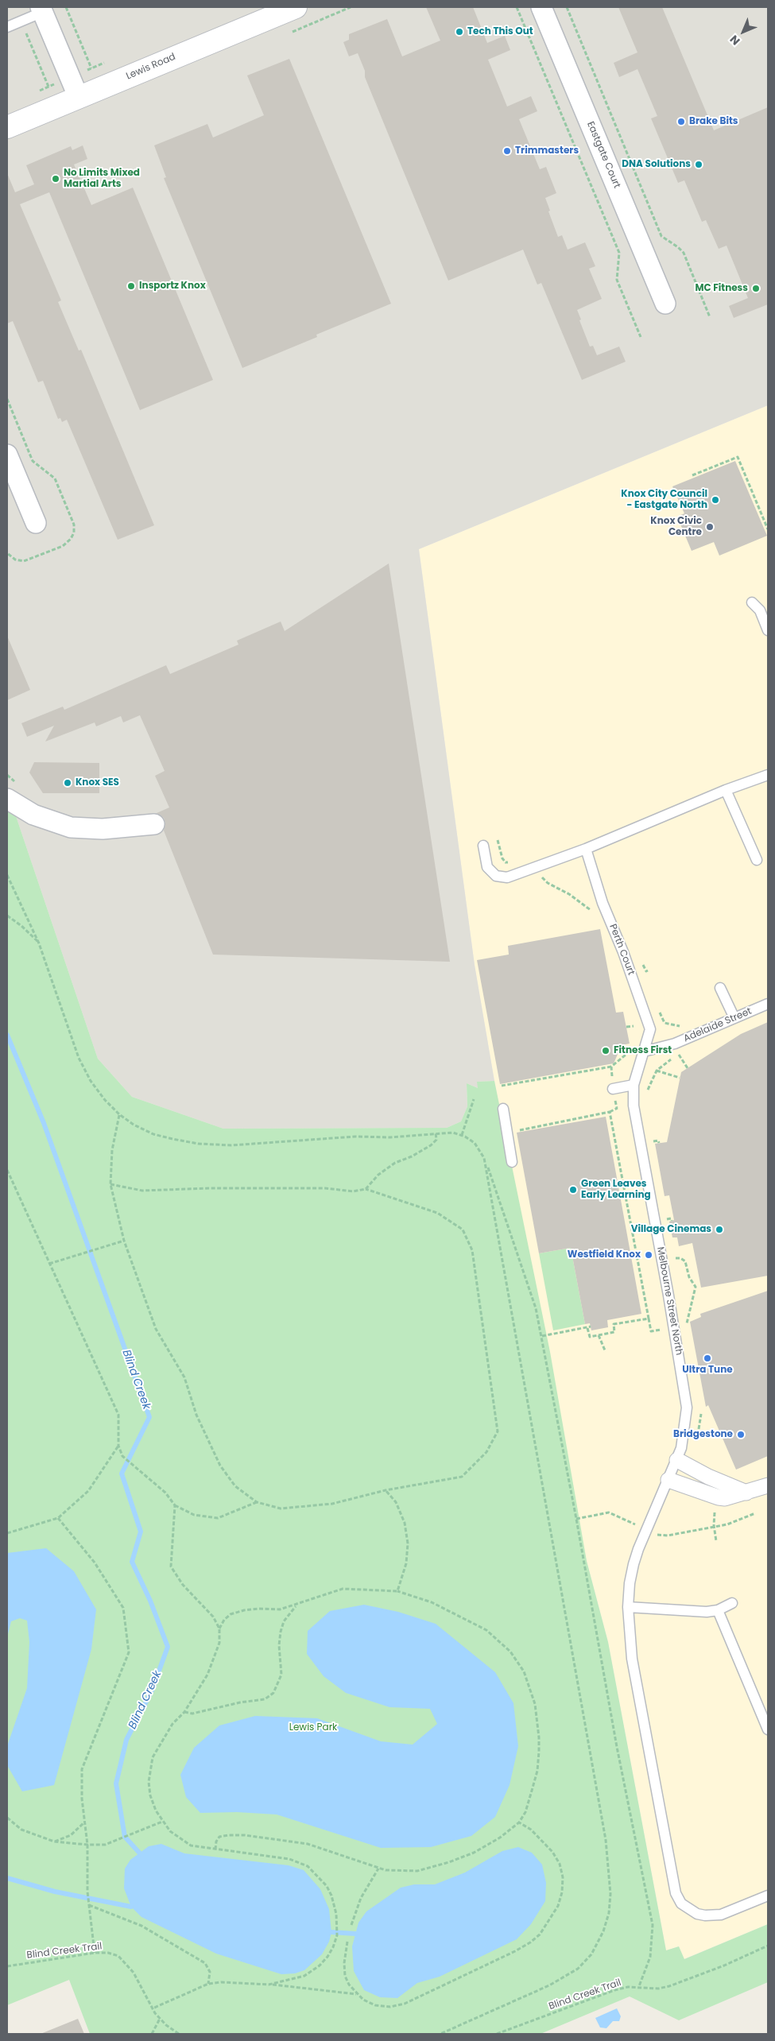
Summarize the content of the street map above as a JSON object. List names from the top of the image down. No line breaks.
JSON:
{"streets":{"street":["Lewis Road","Eastgate Court"],"lane":["Perth Court","Adelaide Street","Melbourne Street North"],"path":["Blind Creek Trail"]},"crossings":[["Adelaide Street","Melbourne Street North"]],"water":["Blind Creek"],"parks":["Lewis Park"],"places":["Tech This Out","Brake Bits","Trimmasters","DNA Solutions","No Limits Mixed Martial Arts","Insportz Knox","MC Fitness","Knox City Council - Eastgate North","Knox Civic Centre","Knox SES","Fitness First","Green Leaves Early Learning","Village Cinemas","Westfield Knox","Ultra Tune","Bridgestone"],"north":"bottom left"}
